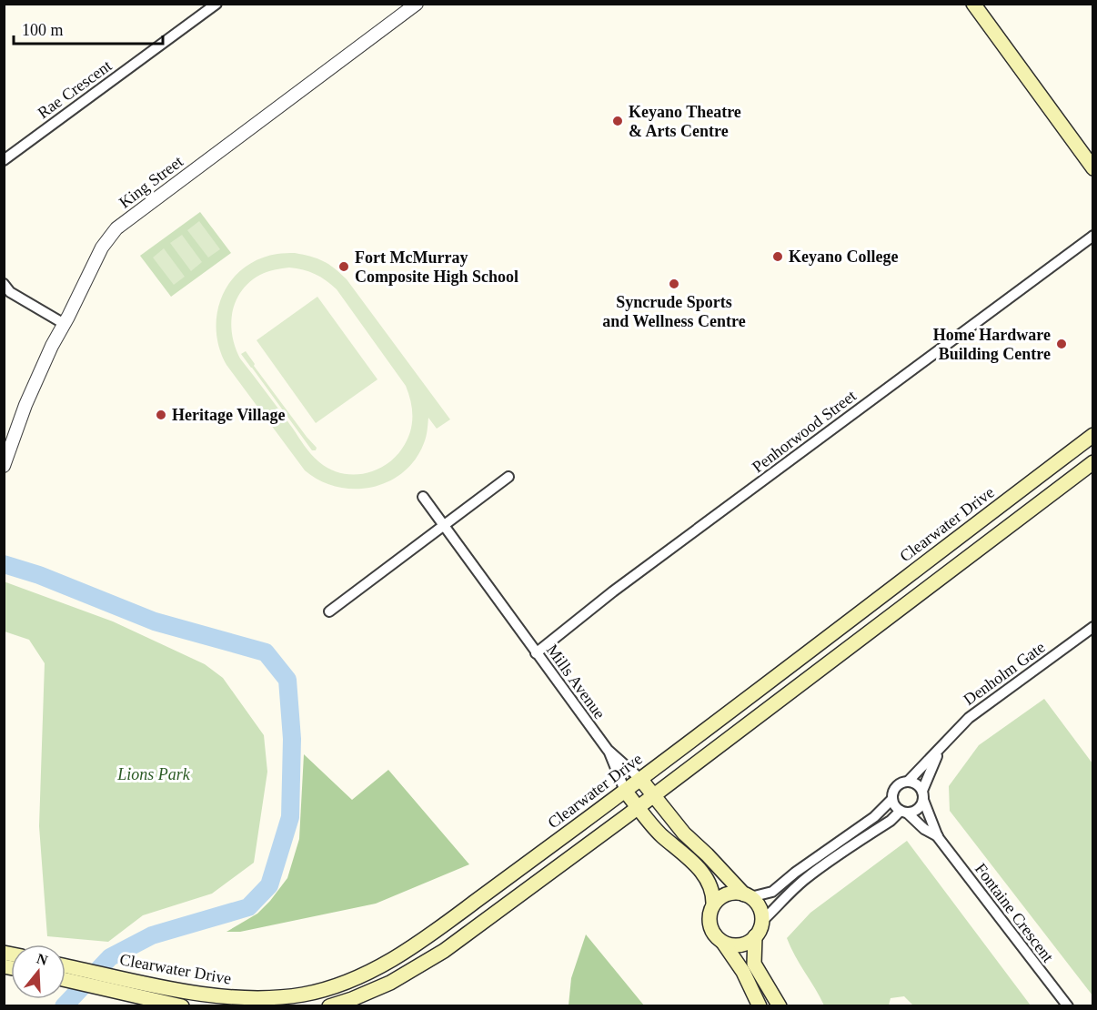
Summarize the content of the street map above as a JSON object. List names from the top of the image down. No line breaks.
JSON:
{"streets":{"main road":["Clearwater Drive"],"street":["Rae Crescent","King Street","Penhorwood Street","Denholm Gate","Mills Avenue","Fontaine Crescent"]},"crossings":[["Penhorwood Street","Mills Avenue"],["Clearwater Drive","Mills Avenue"],["Denholm Gate","Fontaine Crescent"]],"parks":["Lions Park"],"places":["Keyano Theatre & Arts Centre","Keyano College","Fort McMurray Composite High School","Syncrude Sports and Wellness Centre","Home Hardware Building Centre","Heritage Village"],"scale_bar":"100 m","north":"top"}
